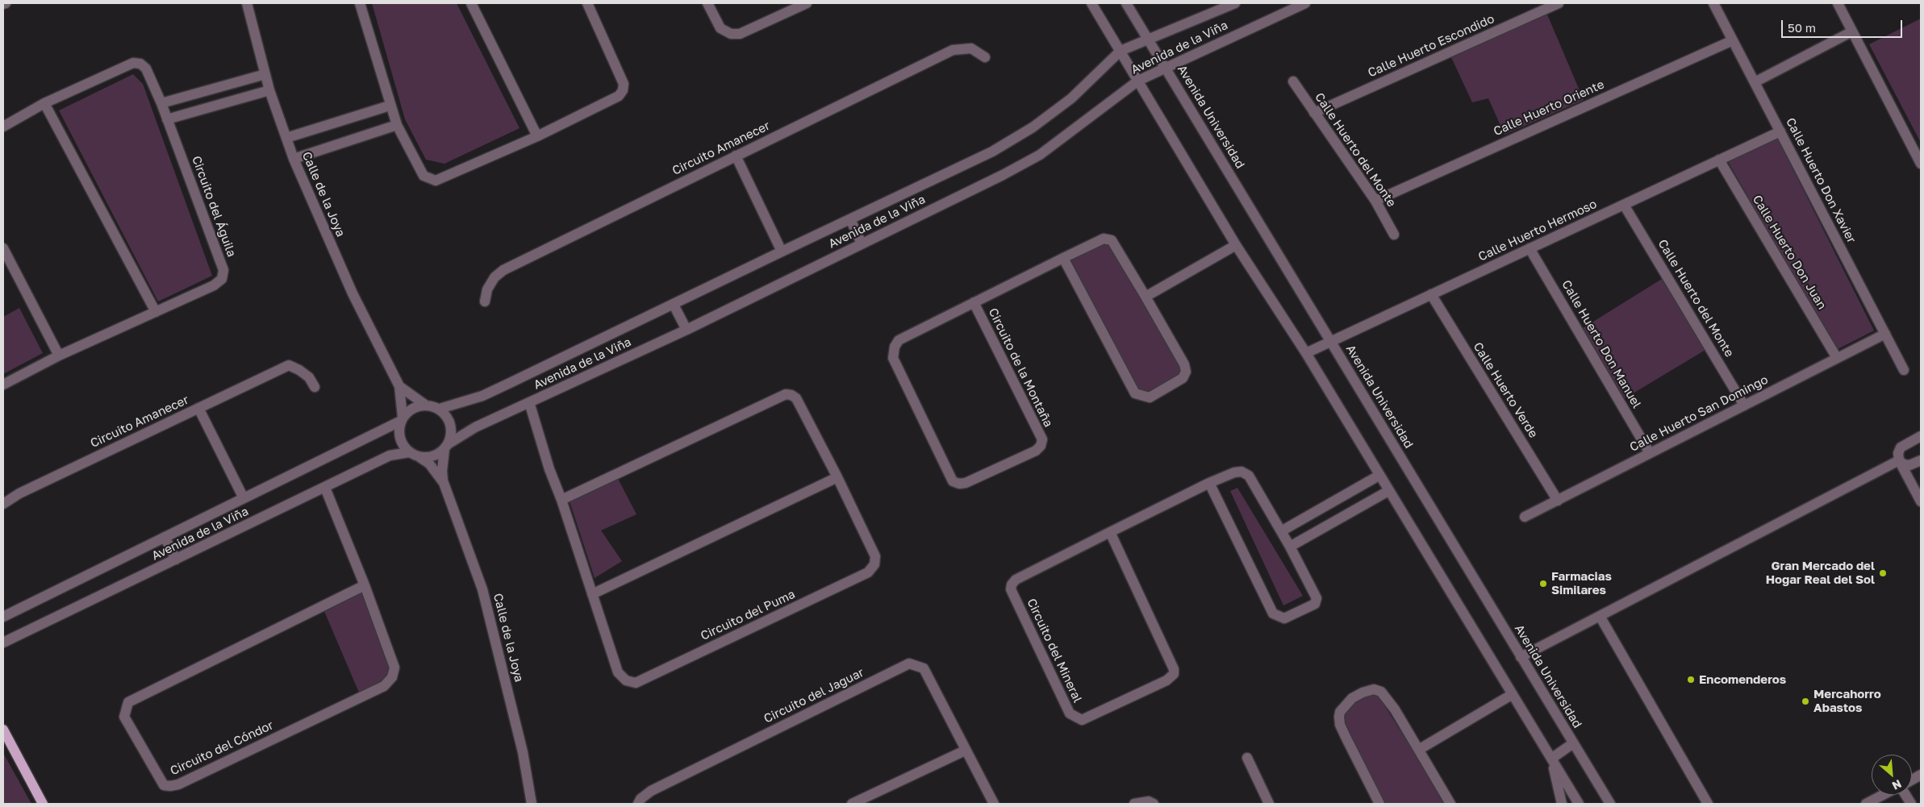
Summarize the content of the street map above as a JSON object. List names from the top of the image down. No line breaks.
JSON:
{"streets":{"street":["Calle Huerto Escondido","Avenida de la Viña","Calle Huerto Oriente","Avenida Universidad","Circuito Amanecer","Calle Huerto del Monte","Calle Huerto Don Xavier","Calle de la Joya","Circuito del Águila","Calle Huerto Hermoso","Calle Huerto Don Juan","Calle Huerto Don Manuel","Circuito de la Montaña","Calle Huerto Verde","Calle Huerto San Domingo","Circuito del Puma","Circuito del Mineral","Circuito del Jaguar","Circuito del Cóndor"]},"crossings":[["Calle Huerto Escondido","Calle Huerto del Monte"],["Avenida de la Viña","Avenida Universidad"],["Avenida de la Viña","Calle de la Joya"],["Avenida de la Viña","Circuito del Puma"],["Avenida de la Viña","Circuito del Cóndor"],["Calle Huerto Oriente","Calle Huerto del Monte"],["Calle Huerto Oriente","Calle Huerto Don Xavier"],["Avenida Universidad","Calle Huerto Hermoso"],["Calle Huerto del Monte","Calle Huerto Hermoso"],["Calle Huerto del Monte","Calle Huerto San Domingo"],["Calle Huerto Don Xavier","Calle Huerto Hermoso"],["Calle Huerto Don Xavier","Calle Huerto San Domingo"],["Calle Huerto Hermoso","Calle Huerto Don Juan"],["Calle Huerto Hermoso","Calle Huerto Don Manuel"],["Calle Huerto Hermoso","Calle Huerto Verde"],["Calle Huerto Don Juan","Calle Huerto San Domingo"],["Calle Huerto Don Manuel","Calle Huerto San Domingo"],["Calle Huerto Verde","Calle Huerto San Domingo"]],"places":["Gran Mercado del Hogar Real del Sol","Farmacias Similares","Encomenderos","Mercahorro Abastos"],"scale_bar":"50 m","north":"bottom right"}
